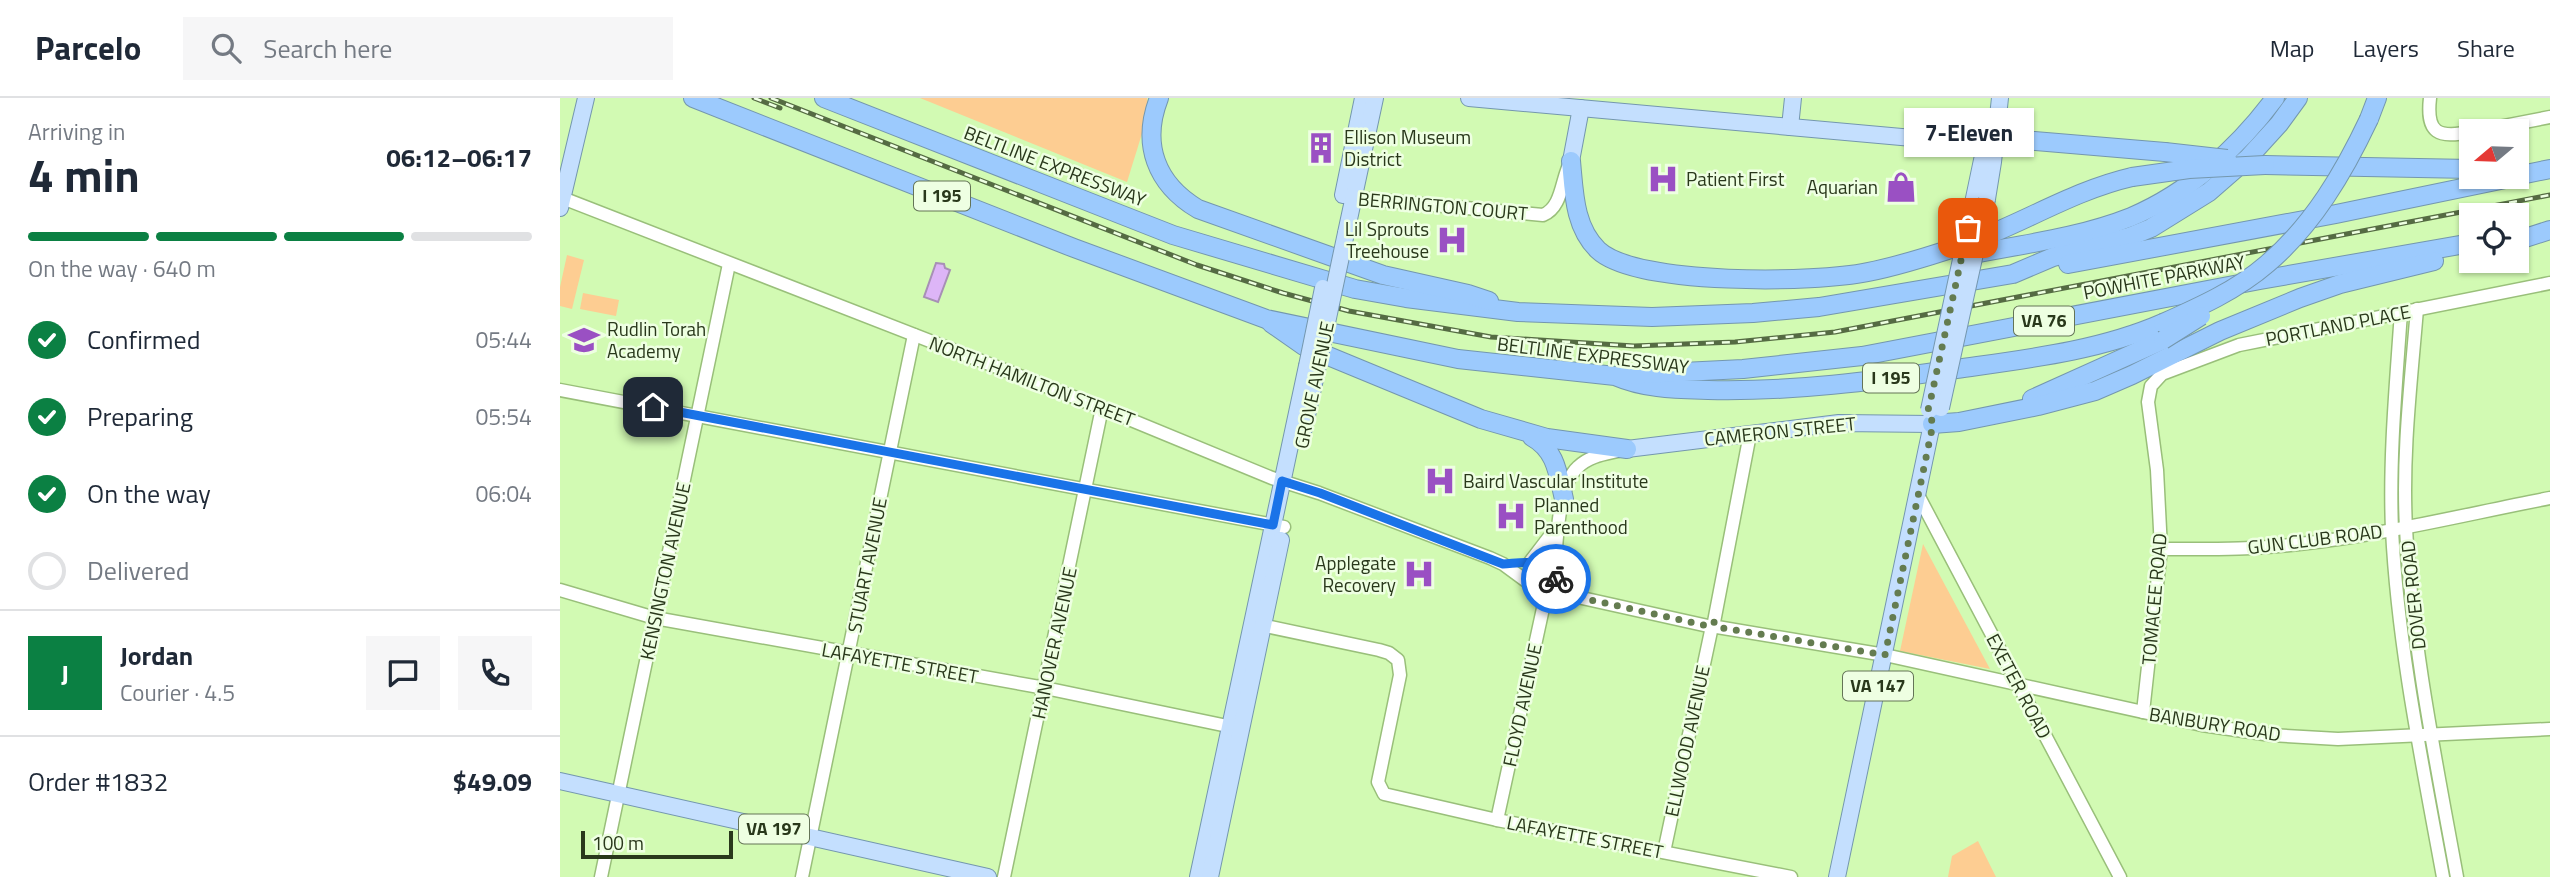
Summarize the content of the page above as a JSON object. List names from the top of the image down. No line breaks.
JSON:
{"streets":{"highway":["BELTLINE EXPRESSWAY","I 195","POWHITE PARKWAY","VA 76"],"main road":["GROVE AVENUE","CAMERON STREET","VA 147","VA 197"],"street":["BERRINGTON COURT","PORTLAND PLACE","NORTH HAMILTON STREET","GUN CLUB ROAD","STUART AVENUE","KENSINGTON AVENUE","DOVER ROAD","TOMACEE ROAD","HANOVER AVENUE","LAFAYETTE STREET","EXETER ROAD","FLOYD AVENUE","BANBURY ROAD","ELLWOOD AVENUE"]},"crossings":[["BELTLINE EXPRESSWAY","POWHITE PARKWAY"],["BERRINGTON COURT","GROVE AVENUE"],["PORTLAND PLACE","DOVER ROAD"],["PORTLAND PLACE","TOMACEE ROAD"],["NORTH HAMILTON STREET","GROVE AVENUE"],["NORTH HAMILTON STREET","STUART AVENUE"],["NORTH HAMILTON STREET","KENSINGTON AVENUE"],["NORTH HAMILTON STREET","HANOVER AVENUE"],["NORTH HAMILTON STREET","FLOYD AVENUE"],["GROVE AVENUE","LAFAYETTE STREET"],["CAMERON STREET","VA 147"],["CAMERON STREET","FLOYD AVENUE"],["CAMERON STREET","ELLWOOD AVENUE"],["GUN CLUB ROAD","DOVER ROAD"],["GUN CLUB ROAD","TOMACEE ROAD"],["STUART AVENUE","LAFAYETTE STREET"],["STUART AVENUE","VA 197"],["KENSINGTON AVENUE","LAFAYETTE STREET"],["KENSINGTON AVENUE","VA 197"],["DOVER ROAD","BANBURY ROAD"],["TOMACEE ROAD","BANBURY ROAD"],["HANOVER AVENUE","LAFAYETTE STREET"],["LAFAYETTE STREET","FLOYD AVENUE"],["LAFAYETTE STREET","ELLWOOD AVENUE"],["VA 147","EXETER ROAD"],["VA 147","BANBURY ROAD"],["EXETER ROAD","BANBURY ROAD"],["BANBURY ROAD","ELLWOOD AVENUE"]],"places":{"building":["Ellison Museum District"],"hospital":["Patient First","Lil Sprouts Treehouse","Baird Vascular Institute","Planned Parenthood","Applegate Recovery"],"shop":["Aquarian"],"other":["7-Eleven"],"school or university":["Rudlin Torah Academy"]},"scale_bar":"100 m","north":"left","page":{"header":"Parcelo","search":"Search here","nav":["Map","Layers","Share"],"heading":["4 min","Arriving in","06:12–06:17"],"panel":["Jordan","Courier · 4.5","Order #1832","$49.09"],"bubble":"7-Eleven","bar":"On the way · 640 m","list":[["Confirmed","05:44"],["Preparing","05:54"],["On the way","06:04"],"Delivered"],"round":"J","scale":"100 m"}}
